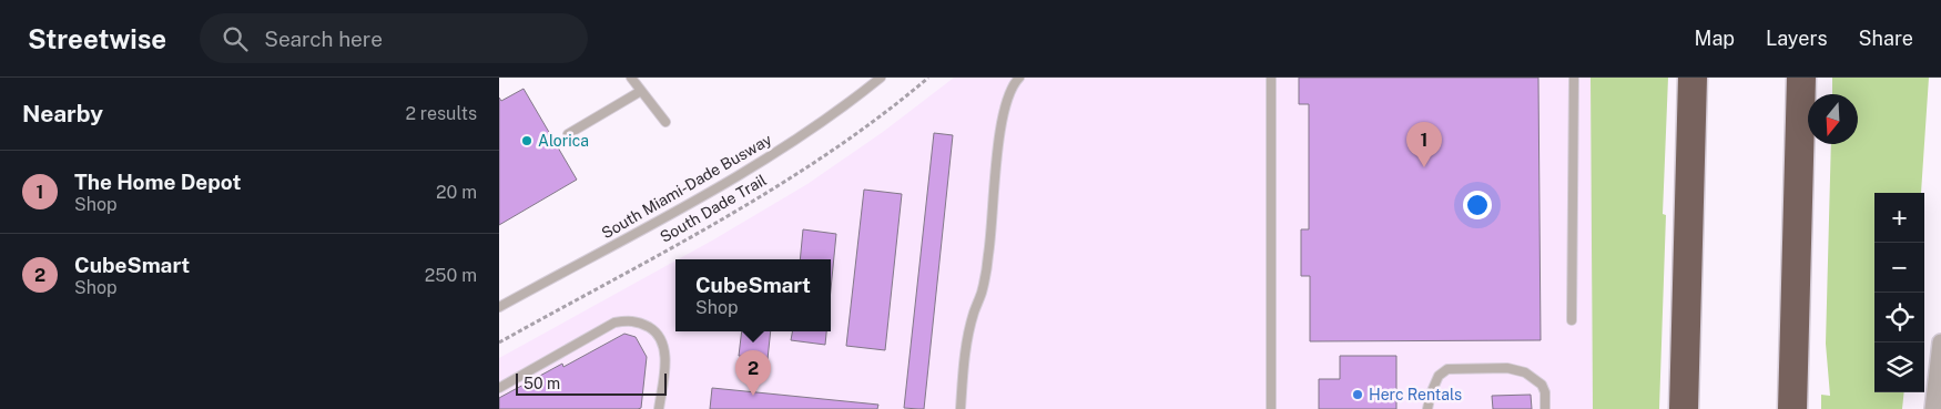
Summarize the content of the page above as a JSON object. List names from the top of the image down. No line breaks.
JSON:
{"streets":{"lane":["South Miami-Dade Busway"],"path":["South Dade Trail"]},"places":["Alorica","Herc Rentals"],"scale_bar":"50 m","north":"bottom","page":{"header":"Streetwise","search":"Search here","nav":["Map","Layers","Share"],"heading":["Nearby","2 results"],"pins":["1","2"],"list":[{"mark":"1","name":"The Home Depot","note":"Shop","value":"20 m"},{"mark":"2","name":"CubeSmart","note":"Shop","value":"250 m"}],"map_buttons":["+","−"],"popup":["CubeSmart","Shop"],"scale":"50 m"}}
